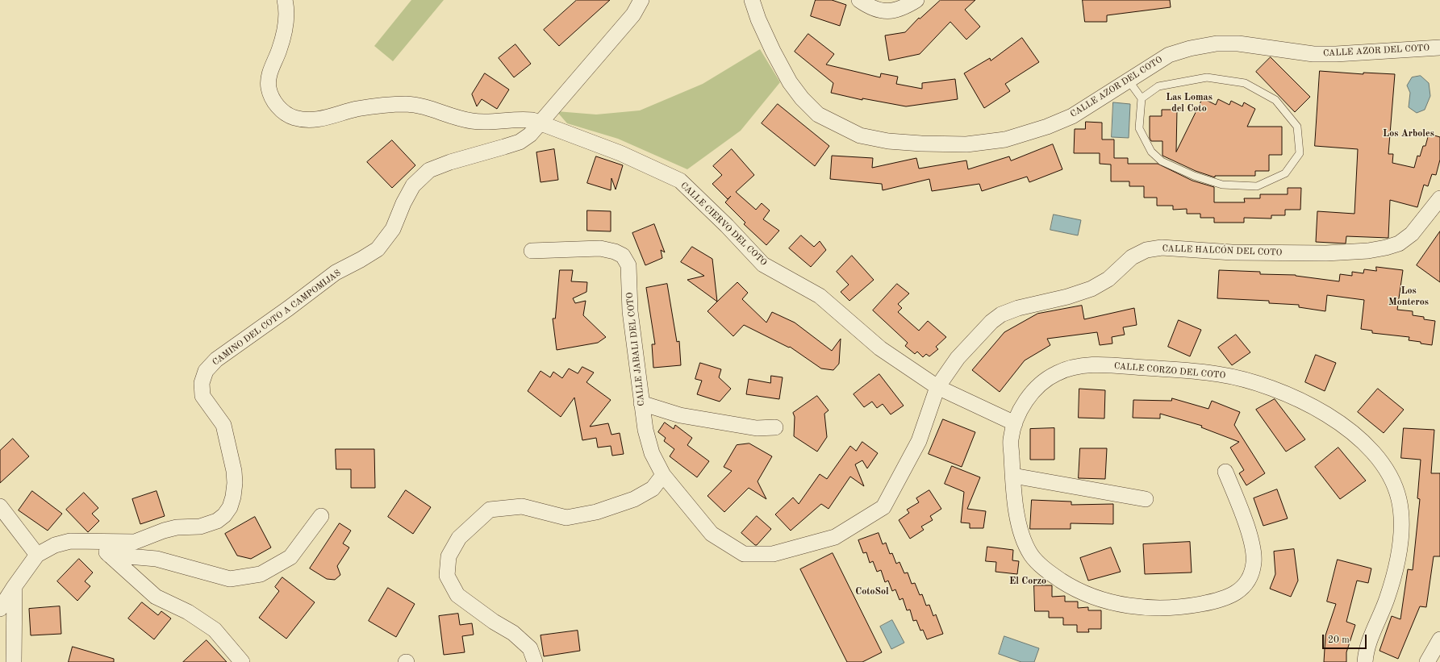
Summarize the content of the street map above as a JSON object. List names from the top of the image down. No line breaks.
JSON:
{"streets":{"street":["CALLE AZOR DEL COTO","CALLE CIERVO DEL COTO","CALLE HALCÓN DEL COTO","CAMINO DEL COTO A CAMPOMIJAS","CALLE JABALI DEL COTO","CALLE CORZO DEL COTO"]},"crossings":[["CALLE CIERVO DEL COTO","CALLE HALCÓN DEL COTO"],["CALLE CIERVO DEL COTO","CAMINO DEL COTO A CAMPOMIJAS"],["CALLE CIERVO DEL COTO","CALLE CORZO DEL COTO"],["CALLE HALCÓN DEL COTO","CALLE JABALI DEL COTO"]],"districts":["Las Lomas del Coto","Los Arboles","Los Monteros","El Corzo","CotoSol"],"scale_bar":"20 m"}
